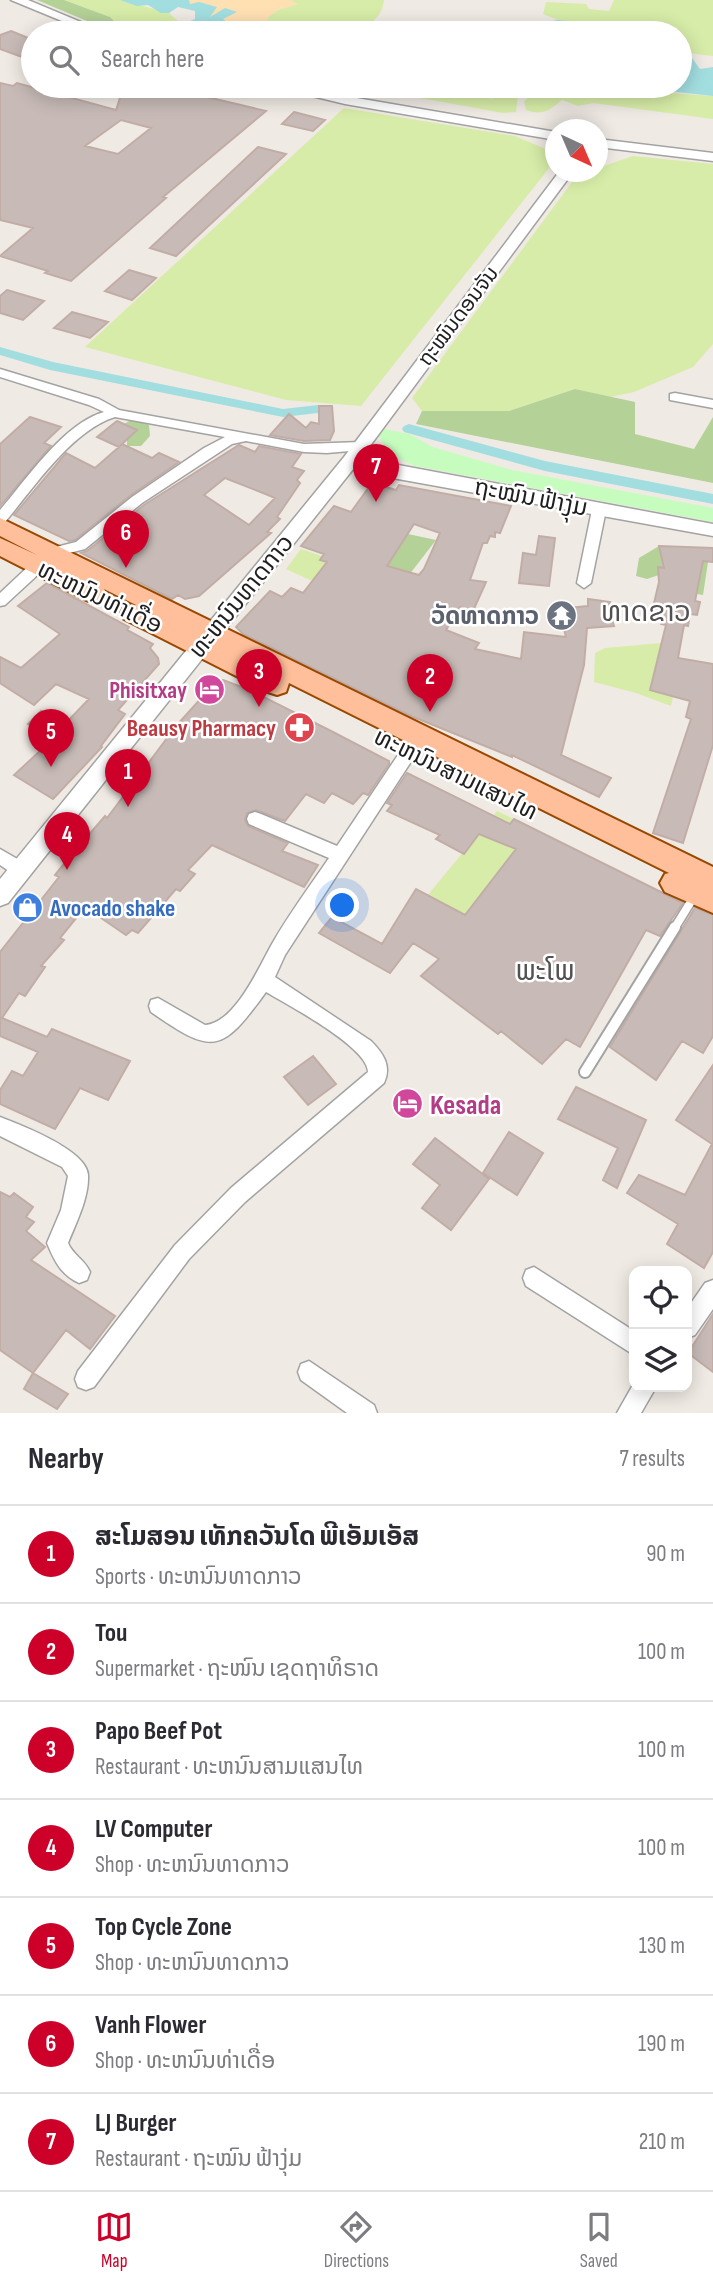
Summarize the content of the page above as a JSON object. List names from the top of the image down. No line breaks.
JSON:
{"streets":{"main road":["ທະຫນົນທ່າເດື່ອ","ທະຫນົນສາມແສນໄທ"],"street":["ຖະໝົນດອນຈັນ","ຖະໝົນ ຟ້າງຸ່ມ","ທະຫນົນທາດກາວ"]},"crossings":[["ຖະໝົນດອນຈັນ","ຖະໝົນ ຟ້າງຸ່ມ"],["ຖະໝົນດອນຈັນ","ທະຫນົນທາດກາວ"],["ຖະໝົນ ຟ້າງຸ່ມ","ທະຫນົນທາດກາວ"],["ທະຫນົນທາດກາວ","ທະຫນົນທ່າເດື່ອ"],["ທະຫນົນທາດກາວ","ທະຫນົນສາມແສນໄທ"],["ທະຫນົນທ່າເດື່ອ","ທະຫນົນສາມແສນໄທ"]],"districts":["ທາດຂາວ","ພະໂພ"],"places":{"temple":["ວັດທາດກາວ"],"hotel":["Phisitxay","Kesada"],"pharmacy":["Beausy Pharmacy"],"shop":["Avocado shake"]},"north":"bottom right","page":{"search":"Search here","pins":["7","6","3","2","5","1","4"],"heading":["Nearby","7 results"],"list":[{"mark":"1","name":"ສະໂມສອນ ເທັກຄວັນໂດ ພີເອັມເອັສ","note":"Sports · ທະຫນົນທາດກາວ","value":"90 m"},{"mark":"2","name":"Tou","note":"Supermarket · ຖະໜົນ ເຊດຖາທິຣາດ","value":"100 m"},{"mark":"3","name":"Papo Beef Pot","note":"Restaurant · ທະຫນົນສາມແສນໄທ","value":"100 m"},{"mark":"4","name":"LV Computer","note":"Shop · ທະຫນົນທາດກາວ","value":"100 m"},{"mark":"5","name":"Top Cycle Zone","note":"Shop · ທະຫນົນທາດກາວ","value":"130 m"},{"mark":"6","name":"Vanh Flower","note":"Shop · ທະຫນົນທ່າເດື່ອ","value":"190 m"},{"mark":"7","name":"LJ Burger","note":"Restaurant · ຖະໝົນ ຟ້າງຸ່ມ","value":"210 m"}],"nav":["Map","Directions","Saved"]}}
